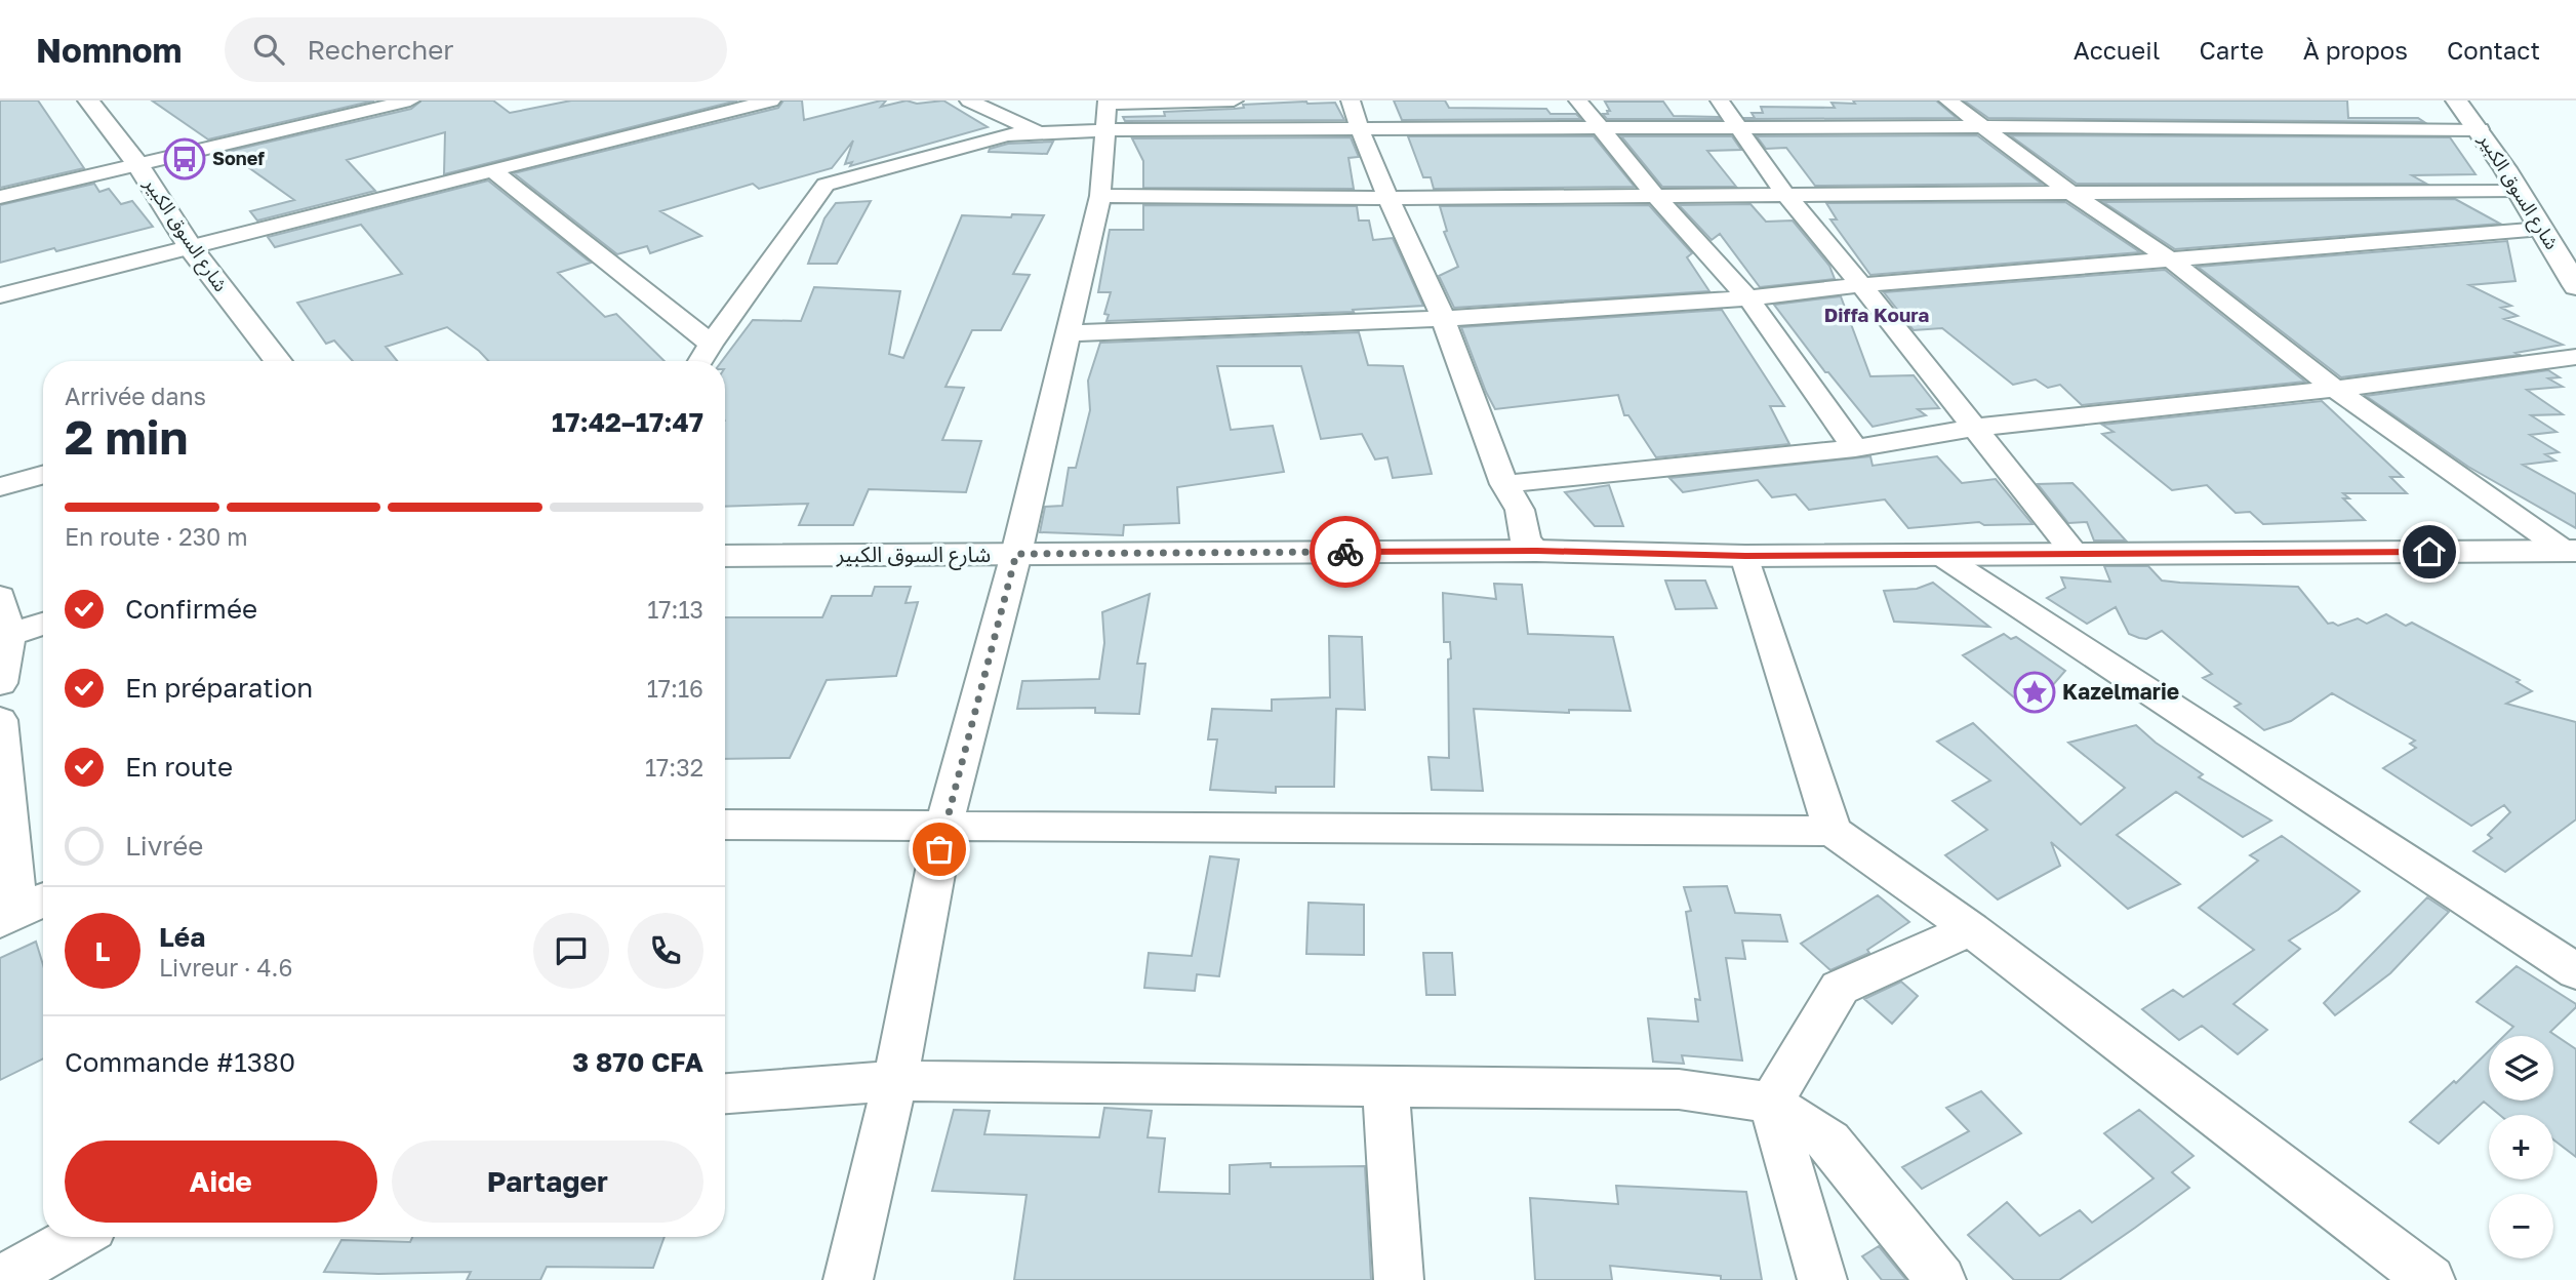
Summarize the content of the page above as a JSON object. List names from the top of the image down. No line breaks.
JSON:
{"streets":{"street":["شارع السوق الكبير"]},"districts":["Diffa Koura"],"places":{"bus stop":["Sonef"],"place":["Kazelmarie"]},"page":{"header":"Nomnom","search":"Rechercher","nav":["Accueil","Carte","À propos","Contact"],"heading":["2 min","Arrivée dans","17:42–17:47"],"panel":["Léa","Livreur · 4.6","Commande #1380","3 870 CFA"],"bar":"En route · 230 m","list":[["Confirmée","17:13"],["En préparation","17:16"],["En route","17:32"],"Livrée"],"round":"L","map_buttons":["+","−"],"buttons":["Aide","Partager"]}}
